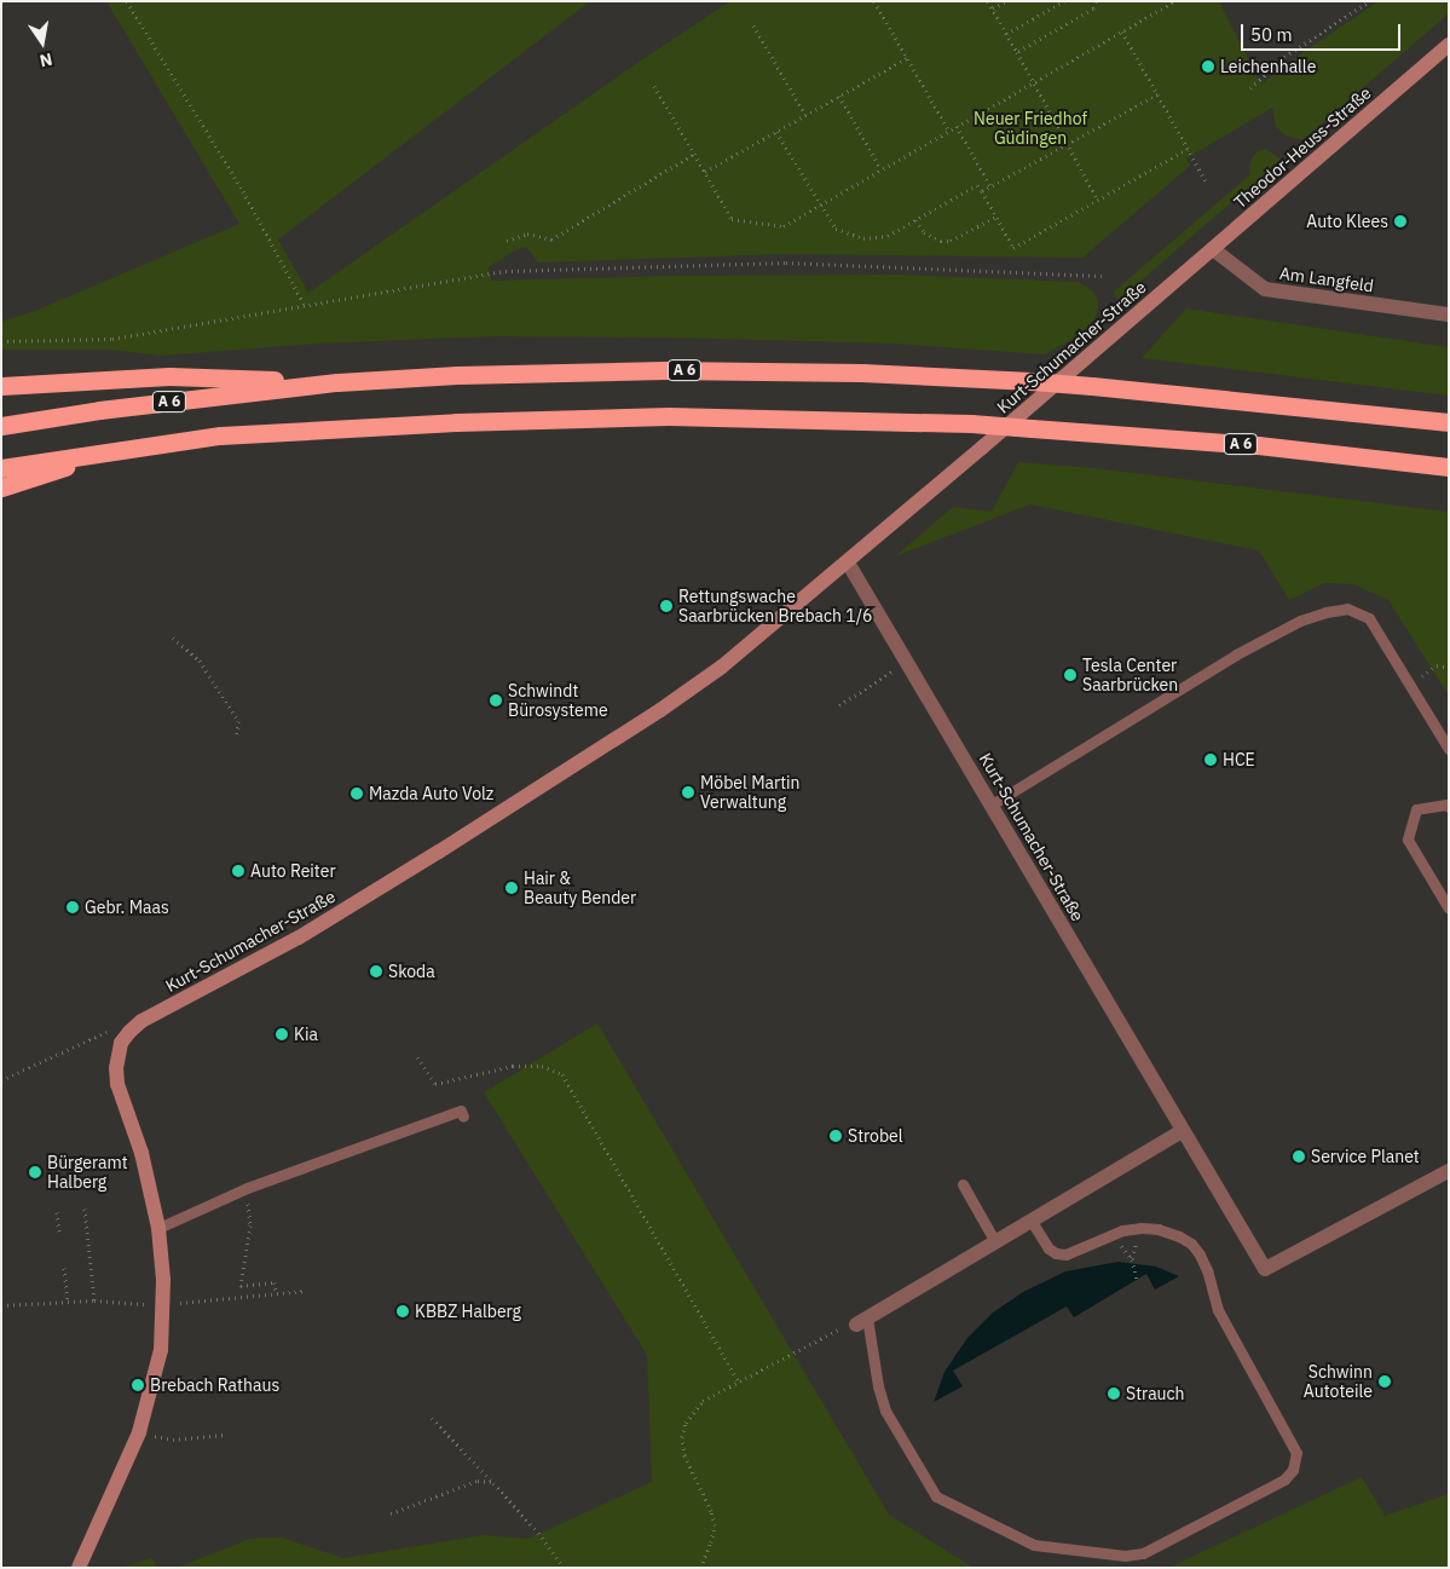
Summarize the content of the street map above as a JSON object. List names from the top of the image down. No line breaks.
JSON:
{"streets":{"highway":["A 6"],"street":["Theodor-Heuss-Straße","Am Langfeld","Kurt-Schumacher-Straße"]},"crossings":[["Theodor-Heuss-Straße","Am Langfeld"],["Theodor-Heuss-Straße","Kurt-Schumacher-Straße"]],"parks":["Neuer Friedhof Güdingen"],"places":["Leichenhalle","Auto Klees","Rettungswache Saarbrücken Brebach 1/6","Tesla Center Saarbrücken","Schwindt Bürosysteme","HCE","Möbel Martin Verwaltung","Mazda Auto Volz","Auto Reiter","Hair & Beauty Bender","Gebr. Maas","Skoda","Kia","Strobel","Service Planet","Bürgeramt Halberg","KBBZ Halberg","Schwinn Autoteile","Brebach Rathaus","Strauch"],"scale_bar":"50 m","north":"bottom"}
